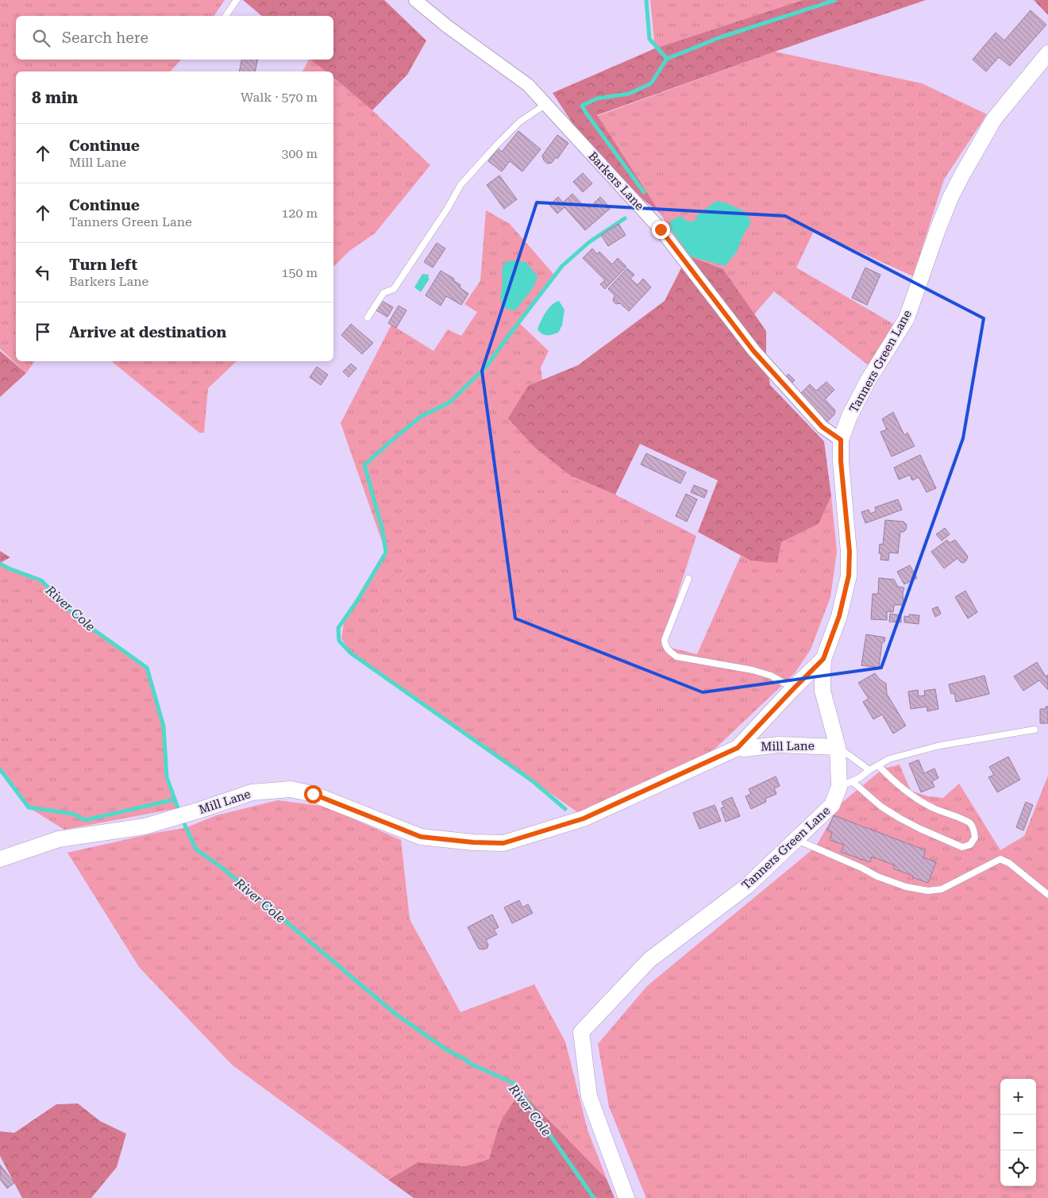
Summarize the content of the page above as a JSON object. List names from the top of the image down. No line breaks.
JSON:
{"streets":{"street":["Barkers Lane","Tanners Green Lane","Mill Lane"]},"crossings":[["Barkers Lane","Tanners Green Lane"],["Tanners Green Lane","Mill Lane"]],"water":["River Cole"],"page":{"search":"Search here","heading":["8 min","Walk · 570 m"],"list":[["Continue","Mill Lane","300 m"],["Continue","Tanners Green Lane","120 m"],["Turn left","Barkers Lane","150 m"],"Arrive at destination"],"map_buttons":["+","−"]}}
